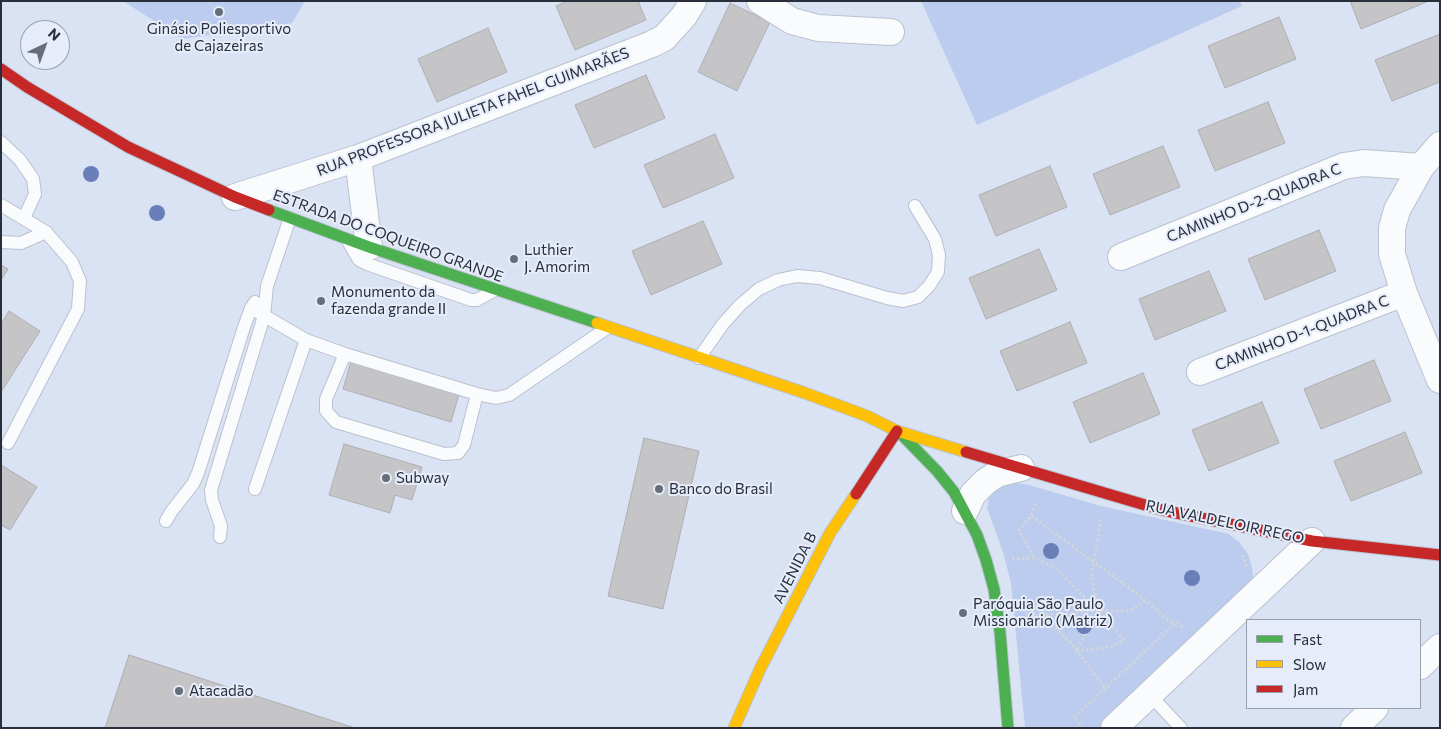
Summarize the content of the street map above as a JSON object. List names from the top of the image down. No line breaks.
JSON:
{"streets":{"main road":["ESTRADA DO COQUEIRO GRANDE","RUA VALDELOIR REGO","AVENIDA B"],"street":["RUA PROFESSORA JULIETA FAHEL GUIMARÃES","CAMINHO D-2-QUADRA C","CAMINHO D-1-QUADRA C"]},"crossings":[["RUA PROFESSORA JULIETA FAHEL GUIMARÃES","ESTRADA DO COQUEIRO GRANDE"],["ESTRADA DO COQUEIRO GRANDE","RUA VALDELOIR REGO"],["ESTRADA DO COQUEIRO GRANDE","AVENIDA B"],["RUA VALDELOIR REGO","AVENIDA B"]],"places":["Ginásio Poliesportivo de Cajazeiras","Luthier J. Amorim","Monumento da fazenda grande II","Subway","Banco do Brasil","Paróquia São Paulo Missionário (Matriz)","Atacadão"],"legend":["Fast","Slow","Jam"],"north":"top right"}
